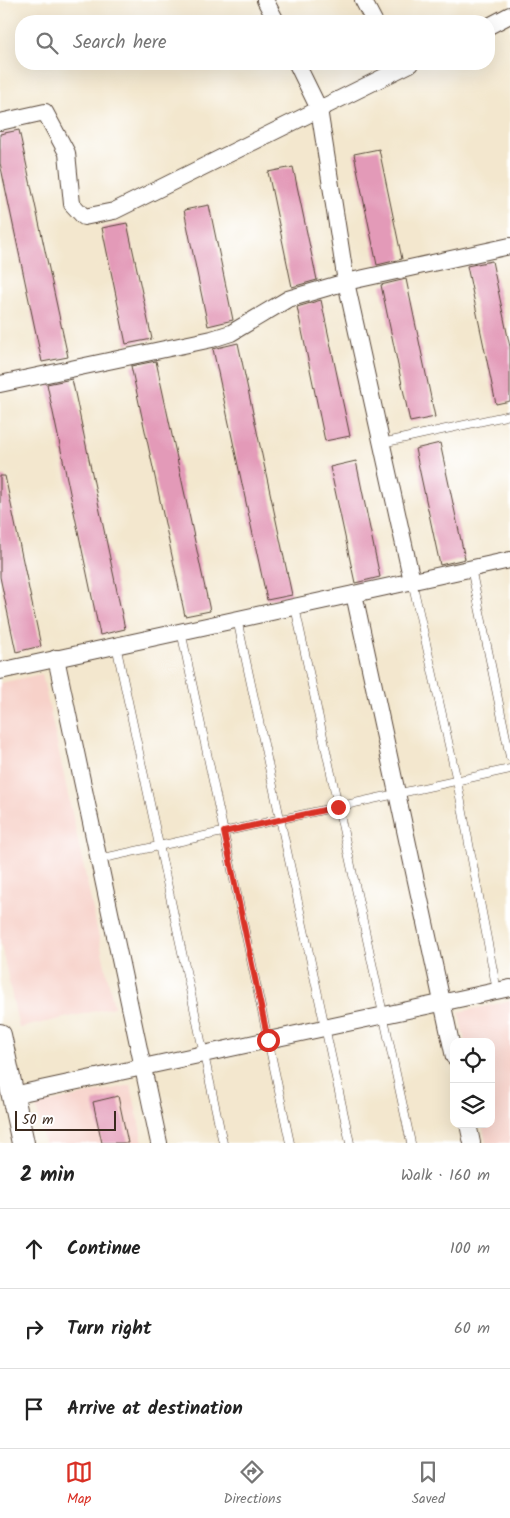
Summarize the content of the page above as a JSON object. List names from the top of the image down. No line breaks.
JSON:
{"scale_bar":"50 m","page":{"search":"Search here","scale":"50 m","heading":["2 min","Walk · 160 m"],"list":[["Continue","100 m"],["Turn right","60 m"],"Arrive at destination"],"nav":["Map","Directions","Saved"]}}
